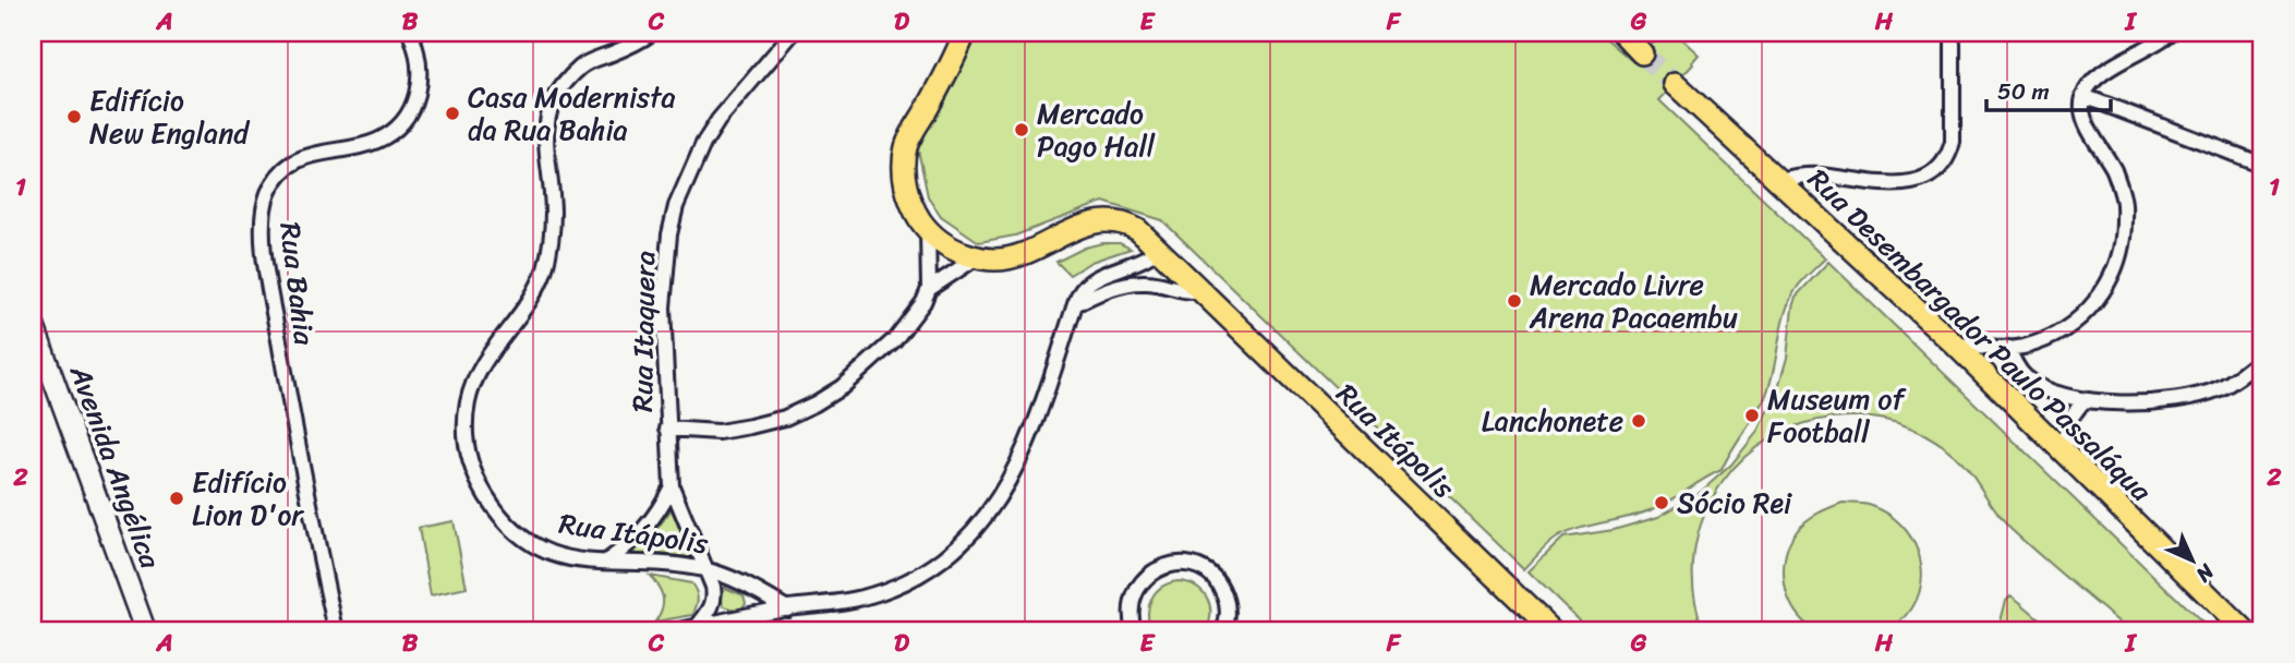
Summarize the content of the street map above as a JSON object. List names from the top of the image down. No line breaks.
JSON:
{"streets":{"main road":["Rua Desembargador Paulo Passaláqua","Rua Itápolis","Avenida Angélica"],"street":["Rua Bahia","Rua Itaquera"]},"crossings":[["Rua Itaquera","Rua Itápolis"]],"places":["Casa Modernista da Rua Bahia","Edifício New England","Mercado Pago Hall","Mercado Livre Arena Pacaembu","Museum of Football","Lanchonete","Edifício Lion D'or","Sócio Rei"],"scale_bar":"50 m","north":"bottom right","grid":{"columns":["A","B","C","D","E","F","G","H","I"],"rows":["1","2"]}}
